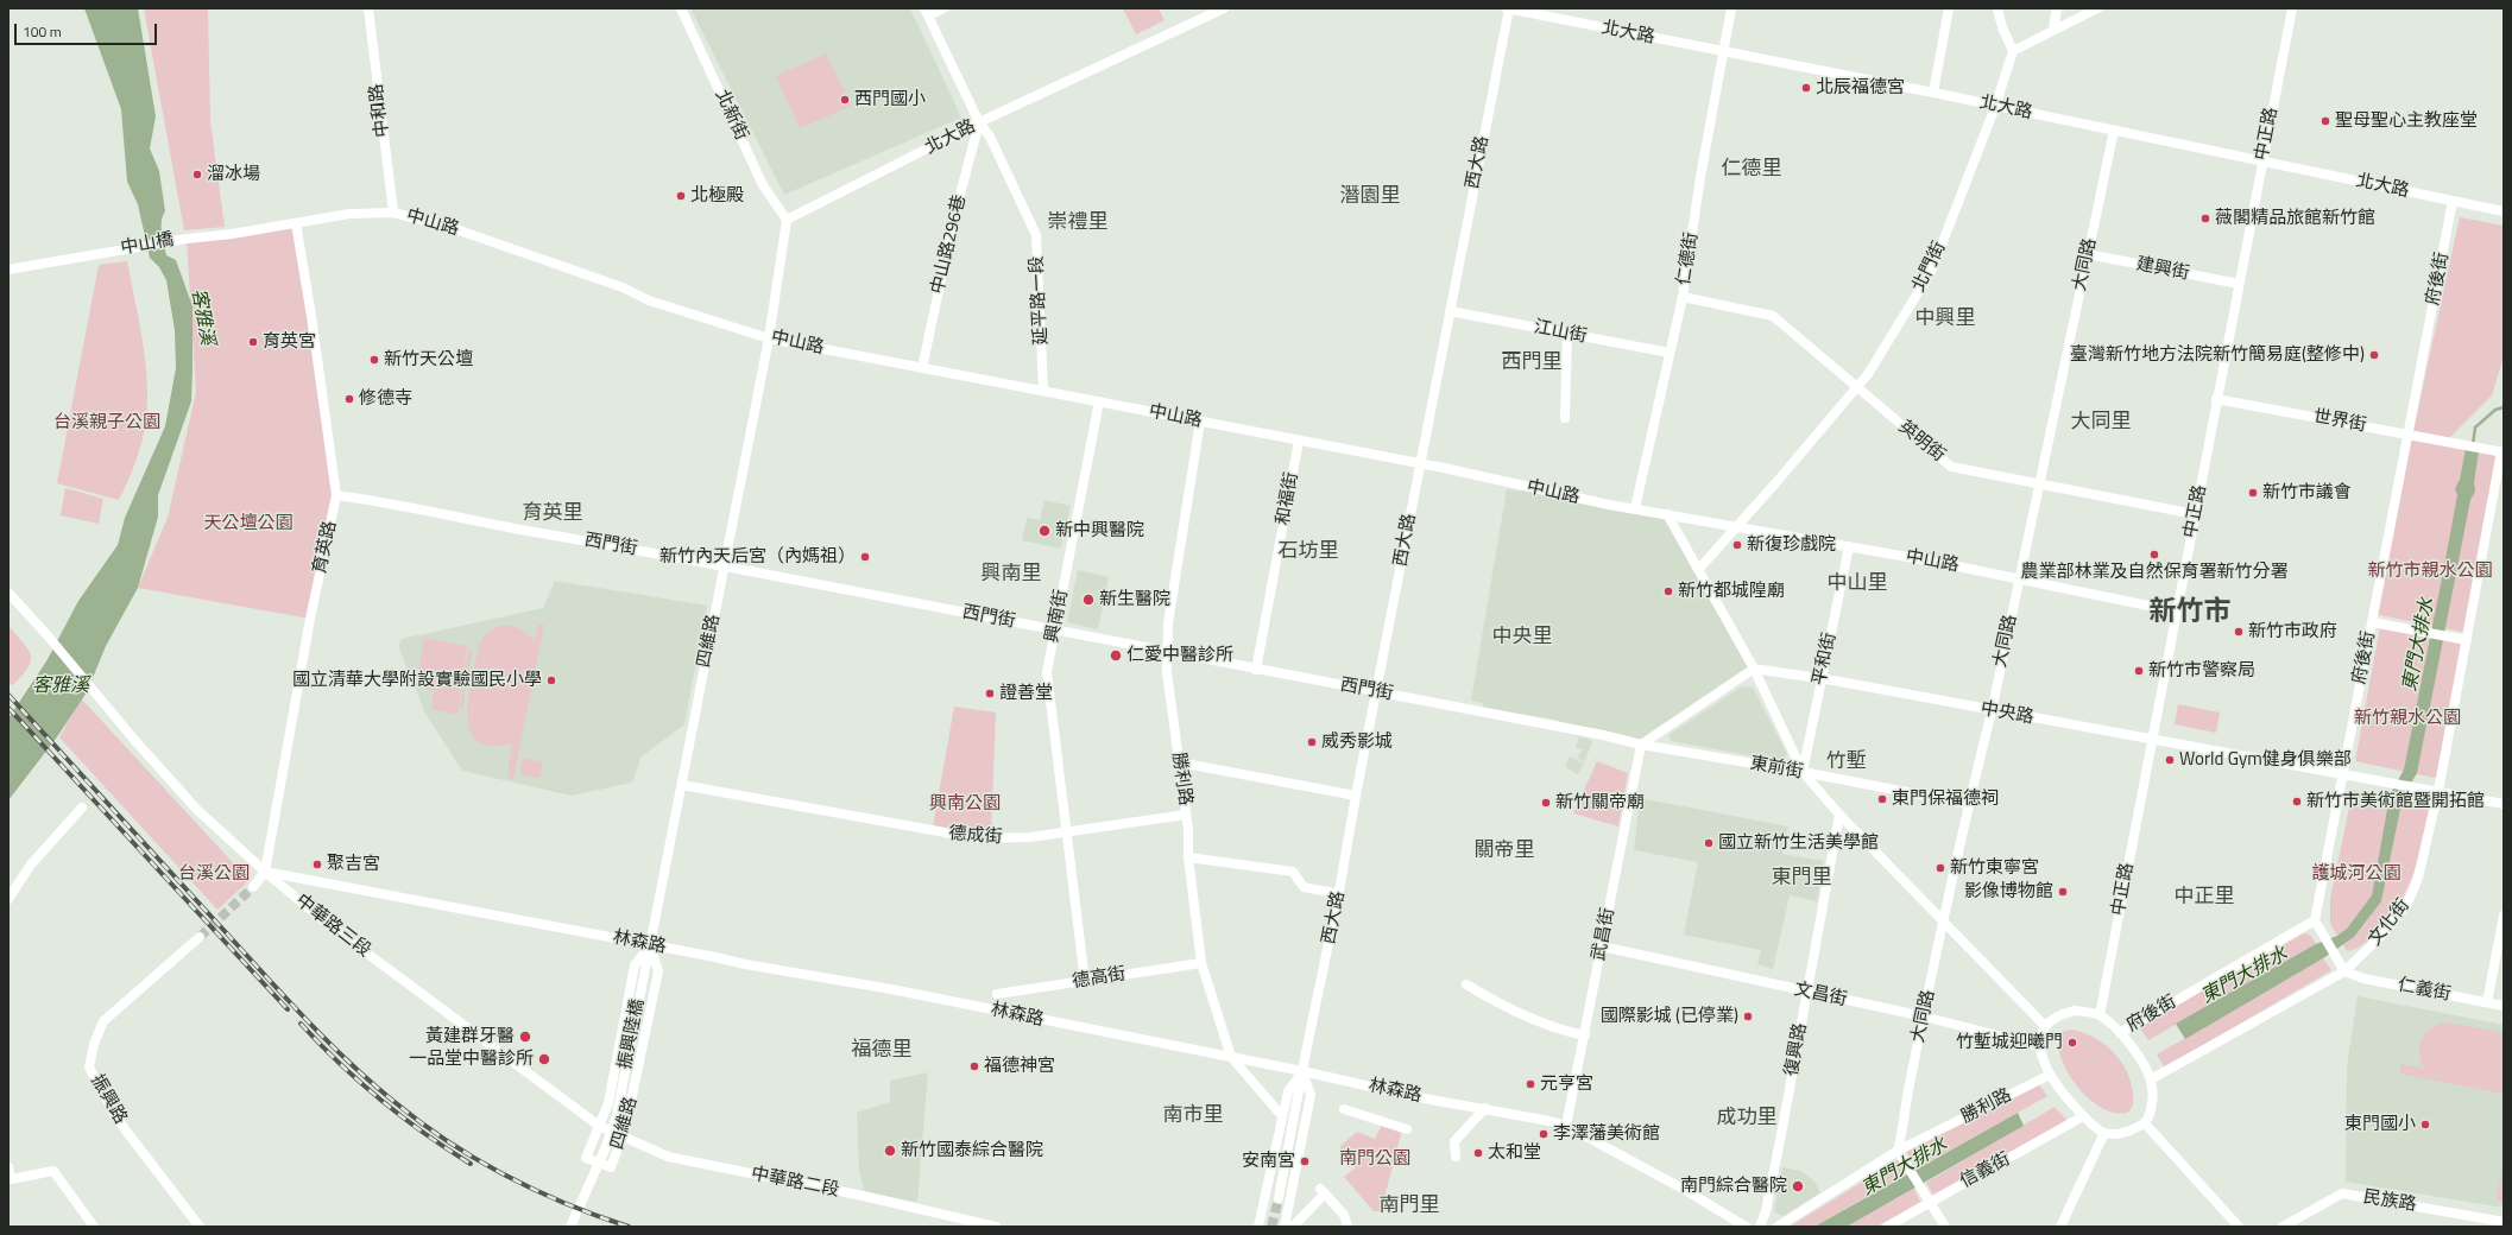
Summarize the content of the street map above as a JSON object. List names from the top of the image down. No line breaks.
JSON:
{"streets":{"street":["北大路","中和路","北新街","中正路","西大路","中山路","中山橋","中山路296巷","仁德街","大同路","北門街","建興街","府後街","延平路一段","江山街","世界街","英明街","和福街","西門街","育英路","興南街","四維路","平和街","中央路","東前街","勝利路","德成街","文化街","中華路三段","武昌街","林森路","德高街","仁義街","文昌街","振興陸橋","復興路","振興路","信義街","中華路二段","民族路"]},"crossings":[["北大路","北新街"],["北大路","中正路"],["北大路","西大路"],["北大路","中山路296巷"],["北大路","仁德街"],["北大路","大同路"],["北大路","北門街"],["北大路","府後街"],["北大路","延平路一段"],["中和路","中山路"],["中正路","中山路"],["中正路","建興街"],["中正路","府後街"],["中正路","世界街"],["中正路","英明街"],["中正路","中央路"],["中正路","勝利路"],["中正路","文化街"],["中正路","文昌街"],["中正路","信義街"],["西大路","中山路"],["西大路","江山街"],["西大路","西門街"],["西大路","勝利路"],["西大路","林森路"],["中山路","中山橋"],["中山路","中山路296巷"],["中山路","仁德街"],["中山路","大同路"],["中山路","北門街"],["中山路","延平路一段"],["中山路","和福街"],["中山路","育英路"],["中山路","興南街"],["中山路","四維路"],["中山路","平和街"],["中山路","勝利路"],["中山路296巷","延平路一段"],["仁德街","江山街"],["仁德街","英明街"],["大同路","建興街"],["大同路","英明街"],["大同路","中央路"],["大同路","東前街"],["大同路","勝利路"],["大同路","文昌街"],["北門街","英明街"],["府後街","世界街"],["府後街","中央路"],["府後街","勝利路"],["府後街","文化街"],["府後街","文昌街"],["府後街","信義街"],["世界街","文化街"],["和福街","西門街"],["西門街","育英路"],["西門街","興南街"],["西門街","四維路"],["西門街","東前街"],["西門街","勝利路"],["西門街","武昌街"],["育英路","中華路三段"],["育英路","林森路"],["興南街","德成街"],["興南街","德高街"],["四維路","德成街"],["四維路","中華路三段"],["四維路","林森路"],["四維路","振興陸橋"],["四維路","中華路二段"],["平和街","中央路"],["平和街","東前街"],["中央路","文化街"],["東前街","武昌街"],["勝利路","德成街"],["勝利路","文化街"],["勝利路","林森路"],["勝利路","德高街"],["勝利路","文昌街"],["勝利路","信義街"],["文化街","仁義街"],["文化街","文昌街"],["文化街","信義街"],["中華路三段","林森路"],["中華路三段","中華路二段"],["武昌街","林森路"],["武昌街","文昌街"],["文昌街","復興路"],["文昌街","信義街"]],"districts":["仁德里","潛園里","崇禮里","中興里","西門里","大同里","育英里","石坊里","興南里","中山里","新竹市","中央里","竹塹","關帝里","東門里","中正里","福德里","南市里","成功里","南門里"],"water":["客雅溪","東門大排水"],"parks":["台溪親子公園","天公壇公園","新竹市親水公園","新竹親水公園","興南公園","台溪公園","護城河公園","南門公園"],"places":["北辰福德宮","西門國小","聖母聖心主教座堂","溜冰場","北極殿","薇閣精品旅館新竹館","育英宮","臺灣新竹地方法院新竹簡易庭(整修中)","新竹天公壇","修德寺","新竹市議會","新中興醫院","新復珍戲院","農業部林業及自然保育署新竹分署","新竹內天后宮（內媽祖）","新竹都城隍廟","新生醫院","新竹市政府","仁愛中醫診所","新竹市警察局","國立清華大學附設實驗國民小學","證善堂","威秀影城","World Gym健身俱樂部","東門保福德祠","新竹市美術館暨開拓館","新竹關帝廟","國立新竹生活美學館","聚吉宮","新竹東寧宮","影像博物館","國際影城 (已停業)","黃建群牙醫","竹塹城迎曦門","一品堂中醫診所","福德神宮","元亨宮","東門國小","李澤藩美術館","新竹國泰綜合醫院","太和堂","安南宮","南門綜合醫院"],"scale_bar":"100 m"}
